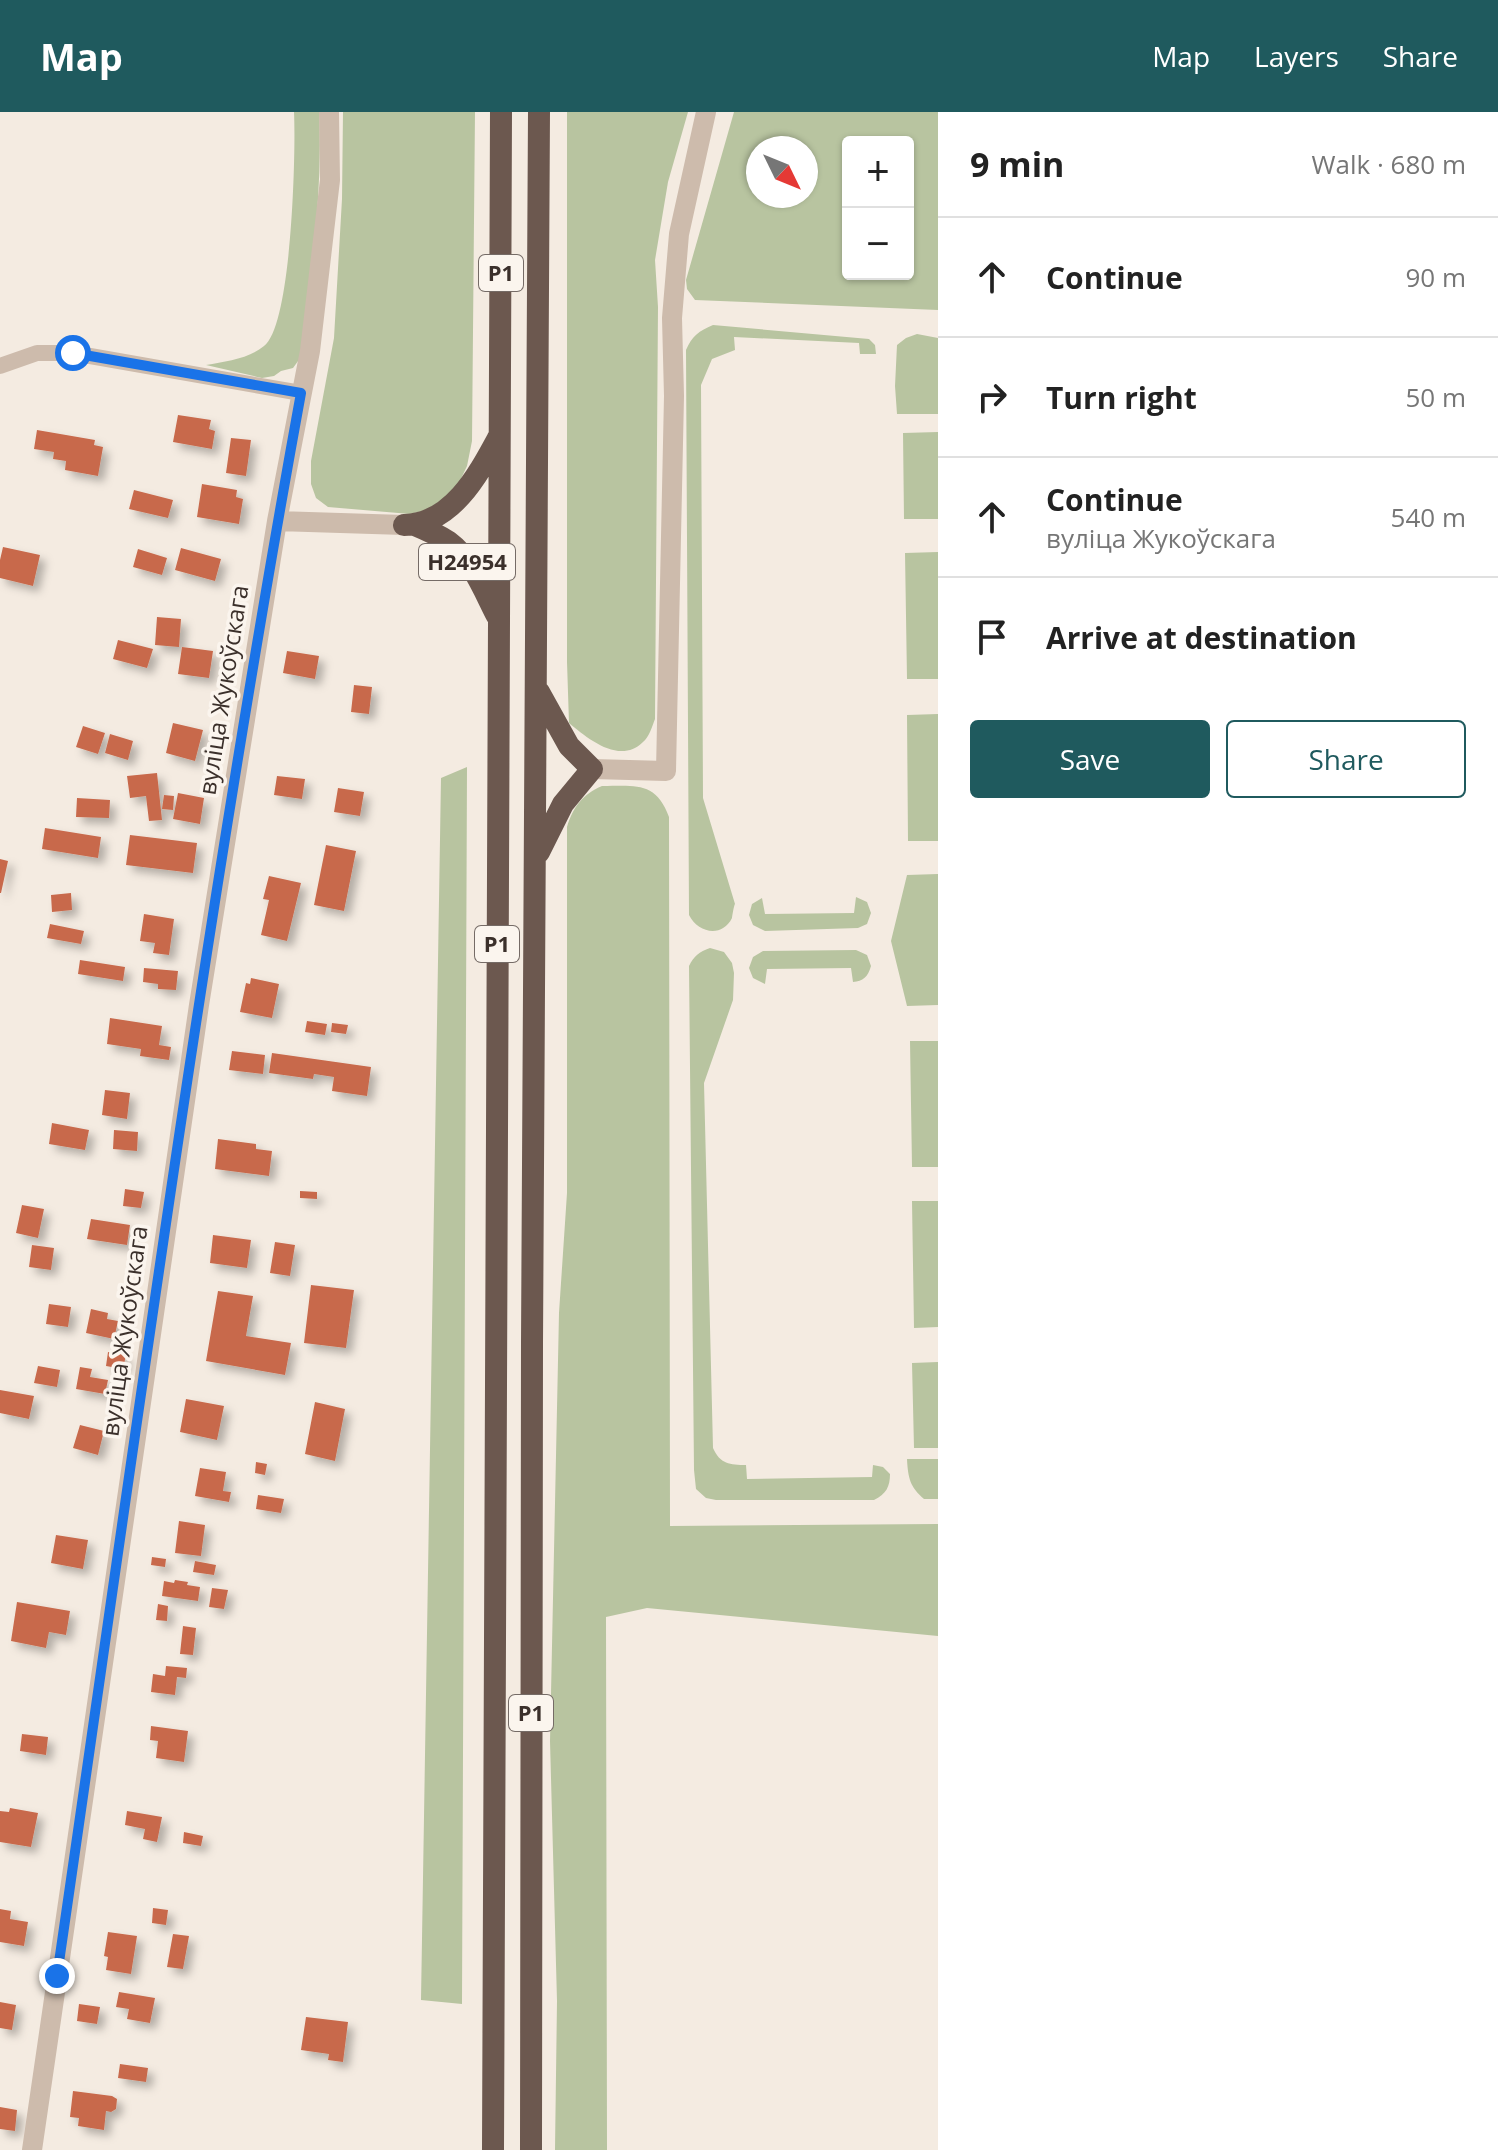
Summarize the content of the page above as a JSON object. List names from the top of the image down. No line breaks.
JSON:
{"streets":{"highway":["Р1","Н24954"],"street":["вуліца Жукоўскага"]},"crossings":[["Р1","Н24954"],["Н24954","вуліца Жукоўскага"]],"north":"bottom right","page":{"header":"Map","nav":["Map","Layers","Share"],"heading":["9 min","Walk · 680 m"],"map_buttons":["+","−"],"list":[["Continue","90 m"],["Turn right","50 m"],["Continue","вуліца Жукоўскага","540 m"],"Arrive at destination"],"buttons":["Save","Share"]}}
